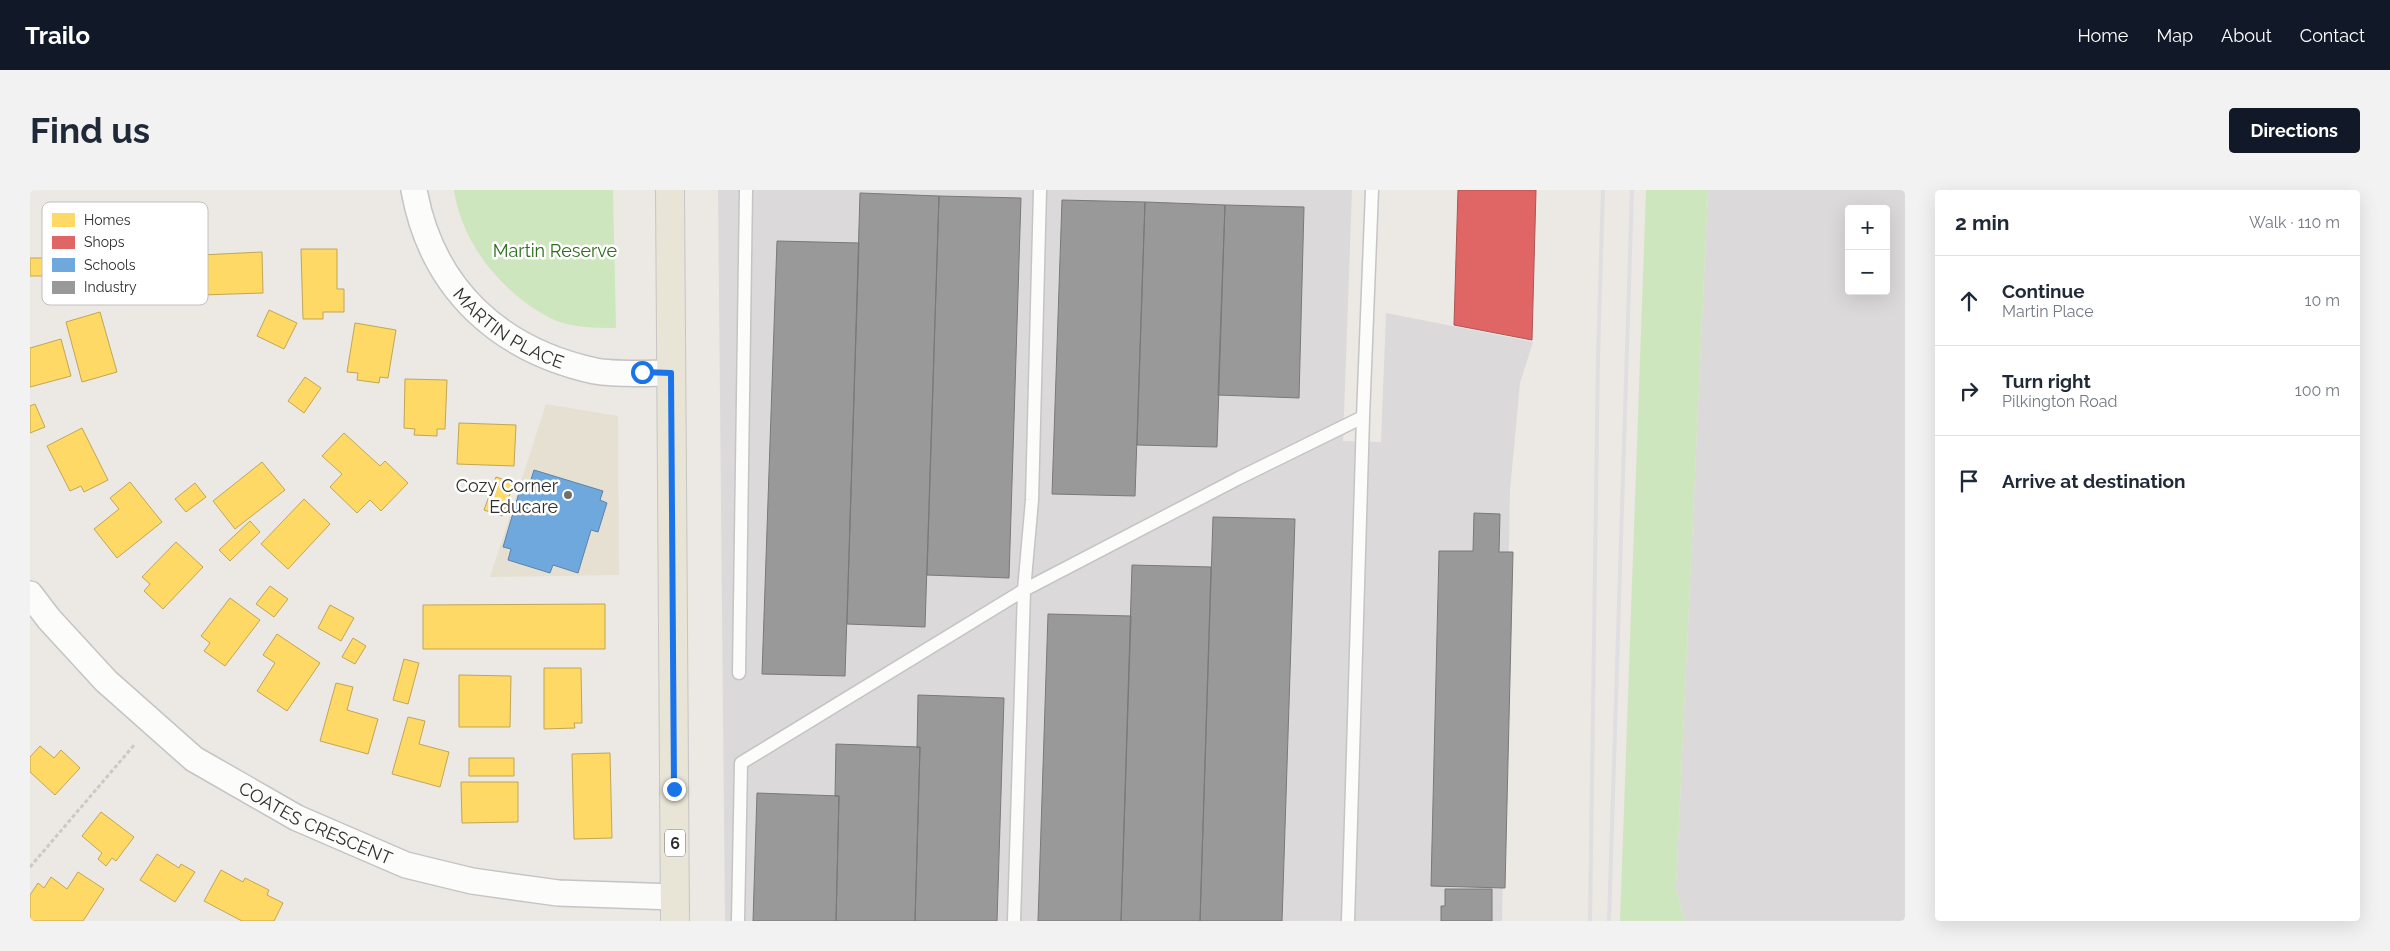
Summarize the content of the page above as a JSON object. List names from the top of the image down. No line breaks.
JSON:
{"streets":{"main road":["6"],"street":["MARTIN PLACE","COATES CRESCENT"]},"crossings":[["MARTIN PLACE","6"],["COATES CRESCENT","6"]],"parks":["Martin Reserve"],"places":["Cozy Corner Educare"],"legend":["Homes","Shops","Schools","Industry"],"page":{"header":"Trailo","nav":["Home","Map","About","Contact"],"buttons":"Directions","title":"Find us","heading":["2 min","Walk · 110 m"],"map_buttons":["+","−"],"list":[["Continue","Martin Place","10 m"],["Turn right","Pilkington Road","100 m"],"Arrive at destination"]}}
